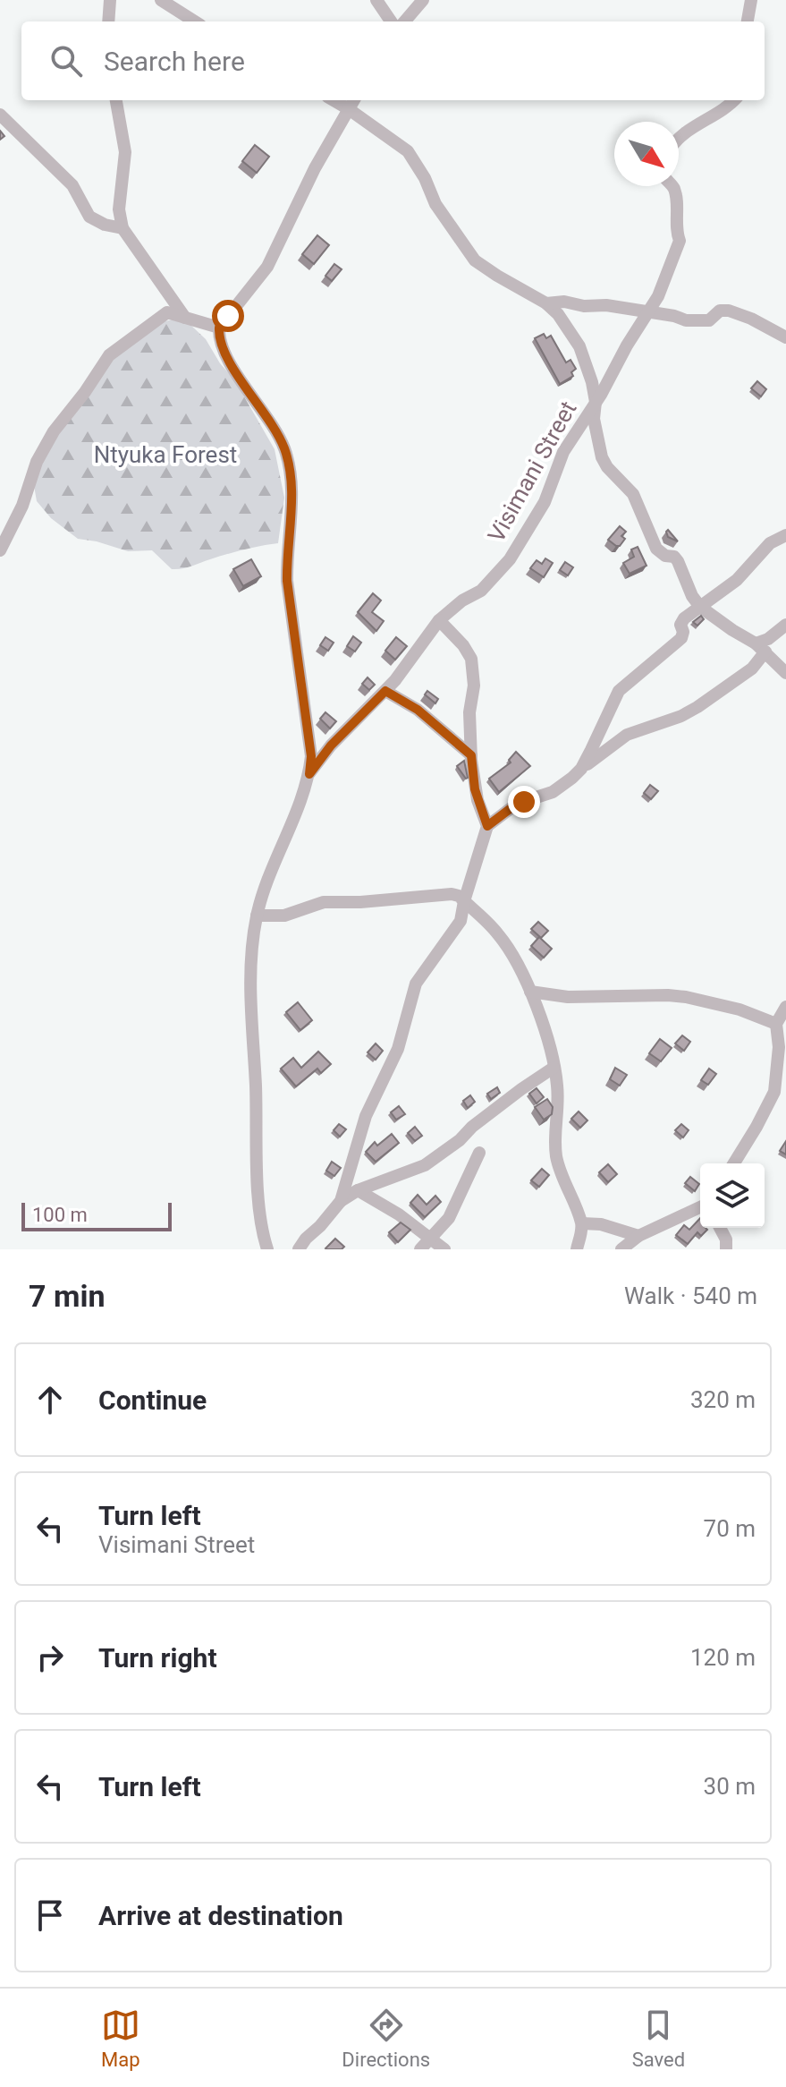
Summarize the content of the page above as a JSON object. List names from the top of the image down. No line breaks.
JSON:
{"streets":{"street":["Visimani Street"]},"parks":["Ntyuka Forest"],"scale_bar":"100 m","north":"bottom right","page":{"search":"Search here","scale":"100 m","heading":["7 min","Walk · 540 m"],"list":[["Continue","320 m"],["Turn left","Visimani Street","70 m"],["Turn right","120 m"],["Turn left","30 m"],"Arrive at destination"],"nav":["Map","Directions","Saved"]}}
